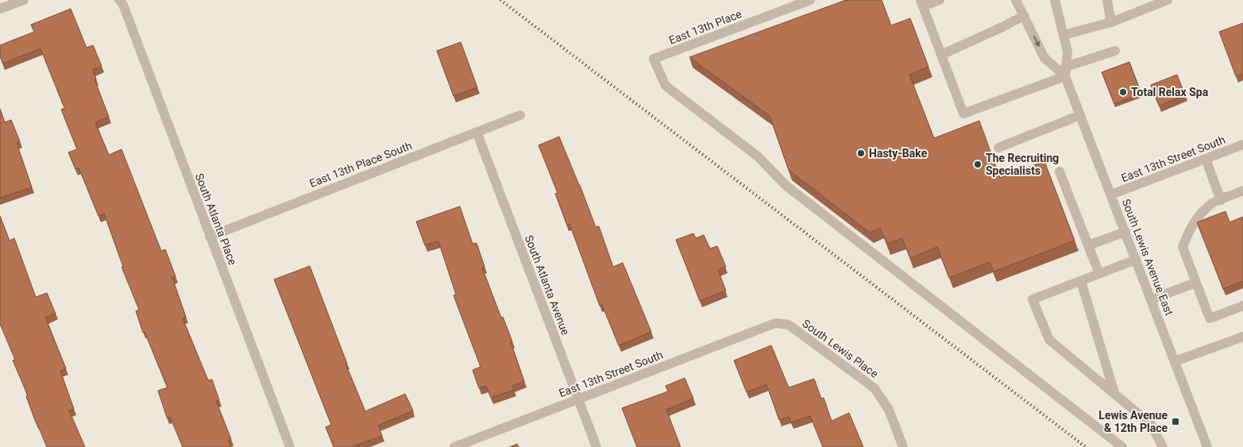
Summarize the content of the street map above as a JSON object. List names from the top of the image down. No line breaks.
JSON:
{"streets":{"street":["East 13th Place","East 13th Street South","East 13th Place South","South Atlanta Place","South Lewis Avenue East","South Atlanta Avenue","South Lewis Place"]},"crossings":[["East 13th Street South","South Lewis Avenue East"],["East 13th Street South","South Atlanta Avenue"],["East 13th Street South","South Lewis Place"],["East 13th Place South","South Atlanta Place"],["East 13th Place South","South Atlanta Avenue"]],"places":{"other":["Total Relax Spa","Hasty-Bake","The Recruiting Specialists"],"transit":["Lewis Avenue & 12th Place"]}}
